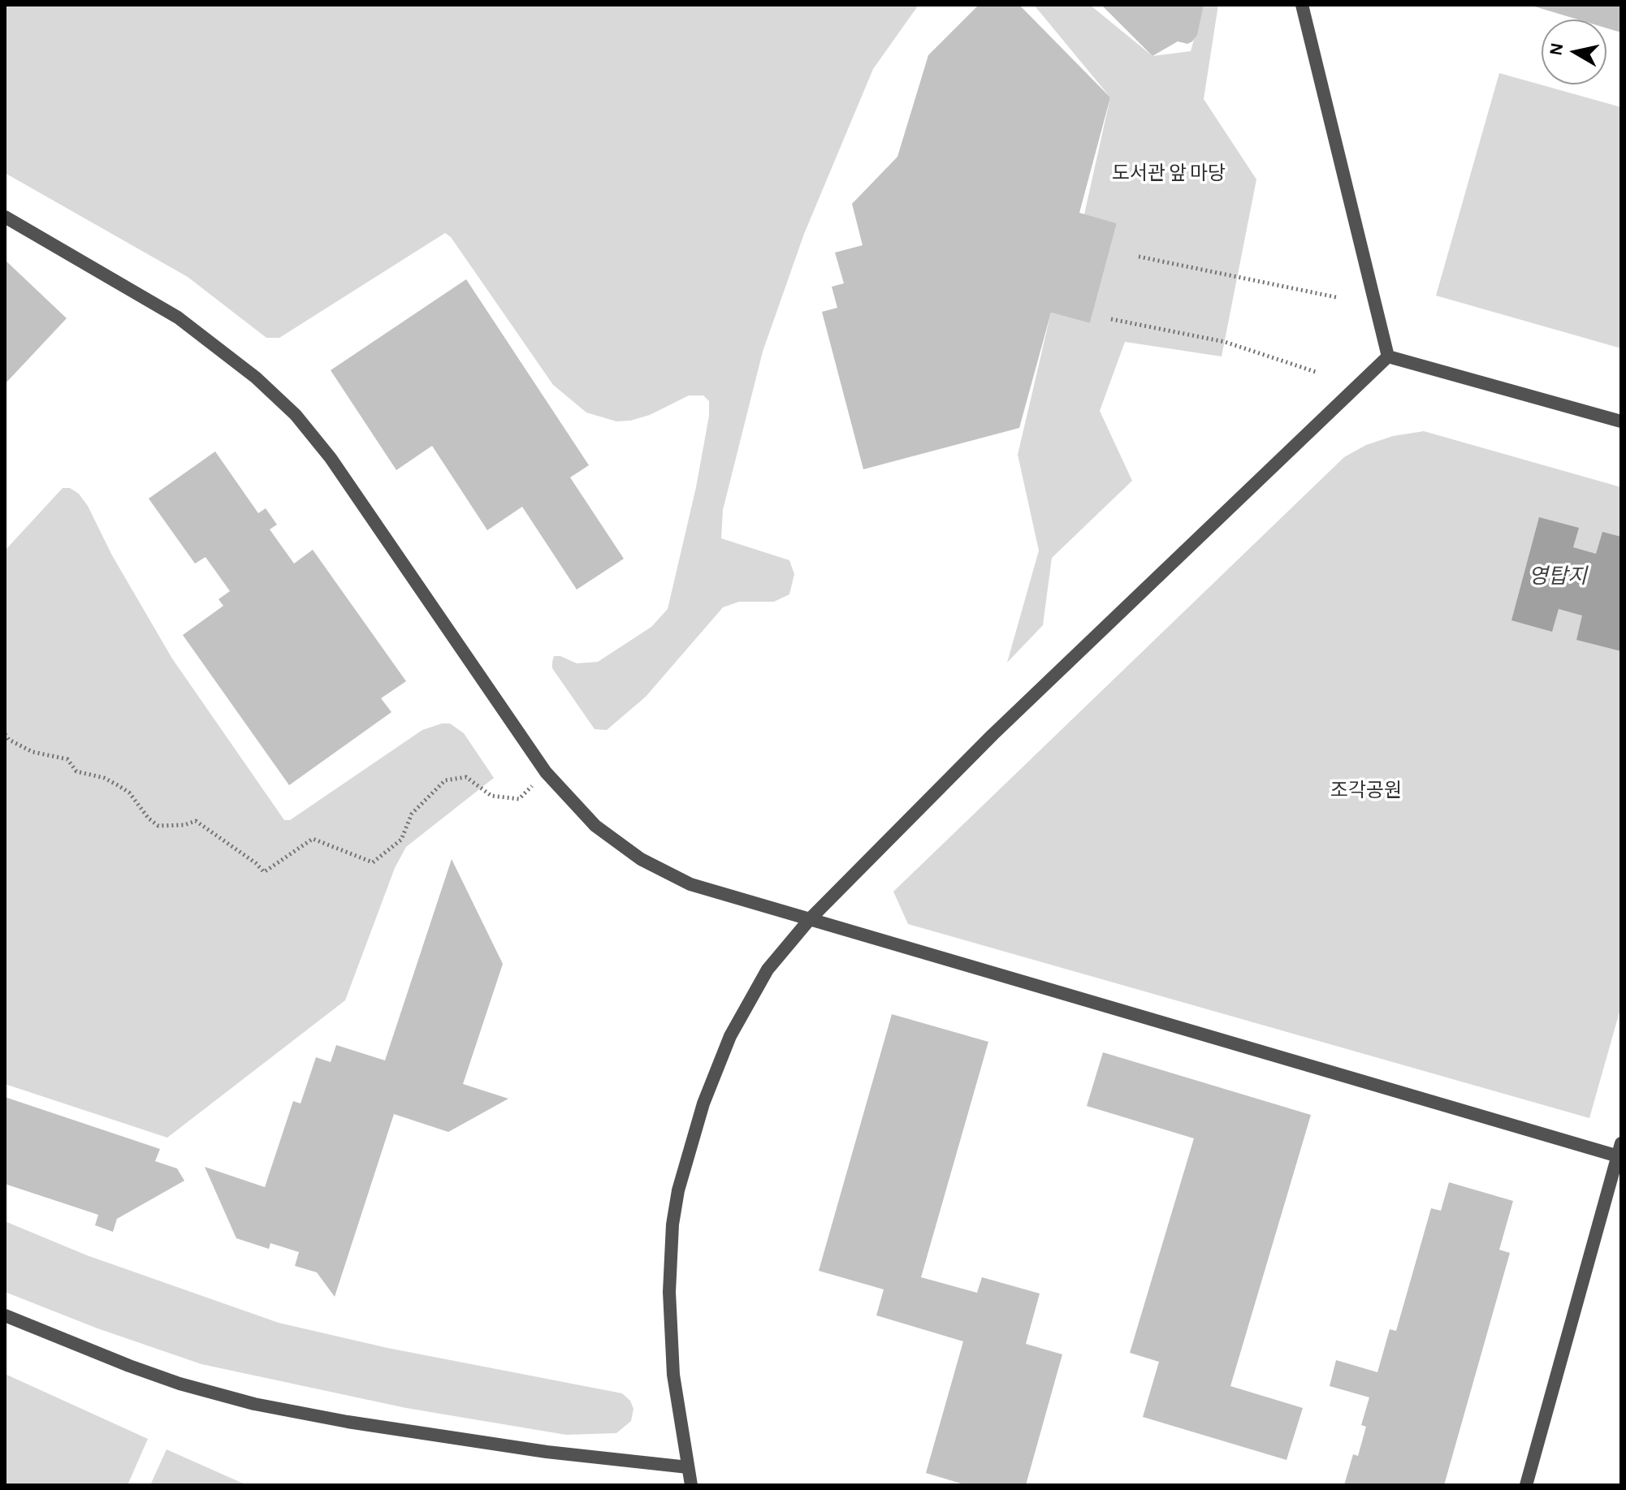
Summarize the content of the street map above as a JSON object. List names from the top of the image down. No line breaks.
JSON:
{"water":["영탑지"],"parks":["도서관 앞 마당","조각공원"],"north":"left"}
